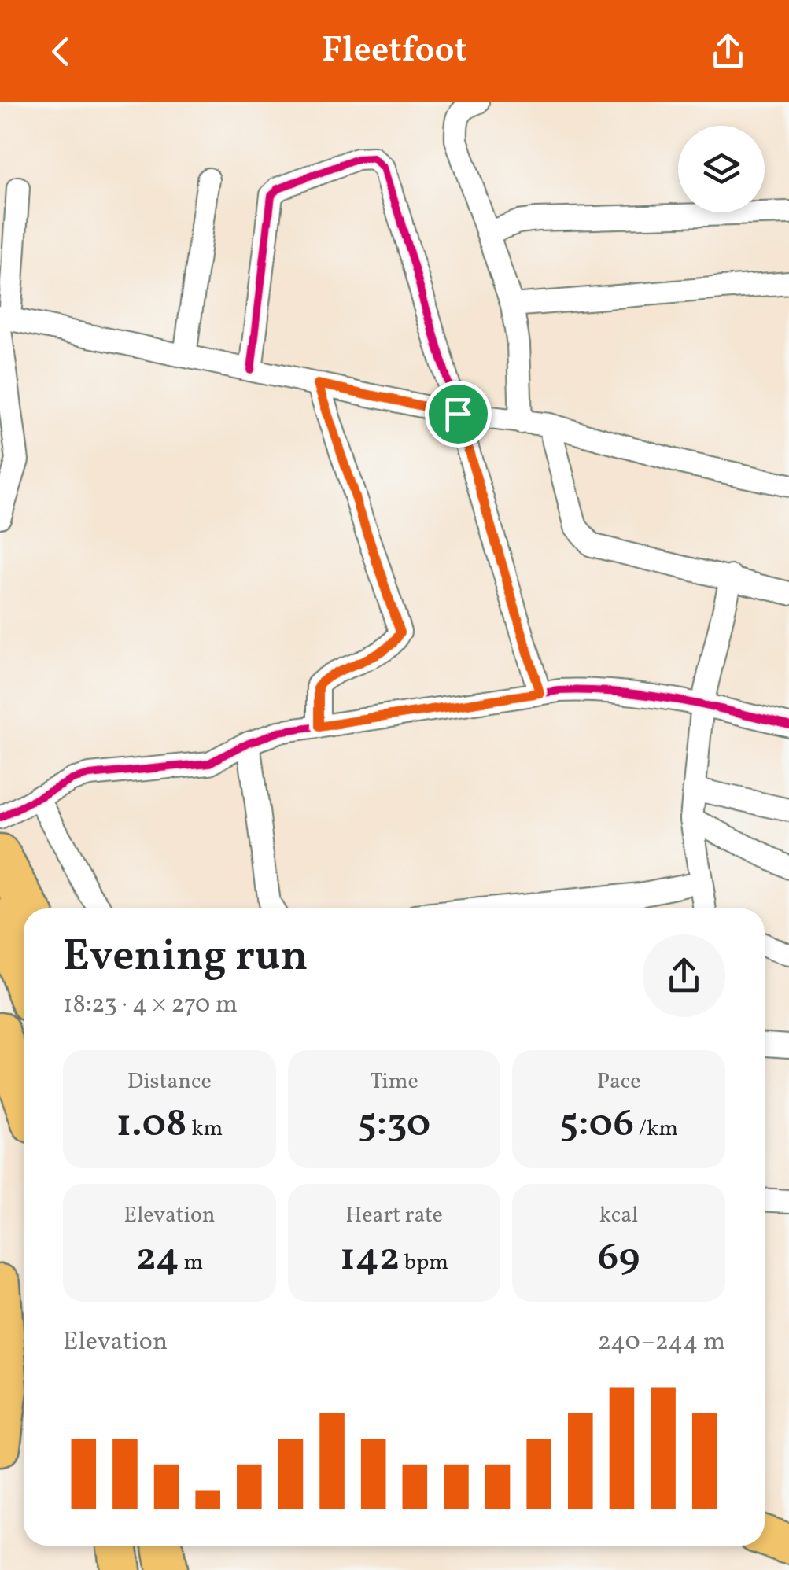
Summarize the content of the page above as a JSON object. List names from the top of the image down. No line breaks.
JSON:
{"page":{"header":"Fleetfoot","heading":["Evening run","18:23 · 4 × 270 m"],"stats":[["Distance","1.08 km"],["Time","5:30"],["Pace","5:06 /km"],["Elevation","24 m"],["Heart rate","142 bpm"],["kcal","69"]],"chart":["Elevation","240–244 m"]}}
